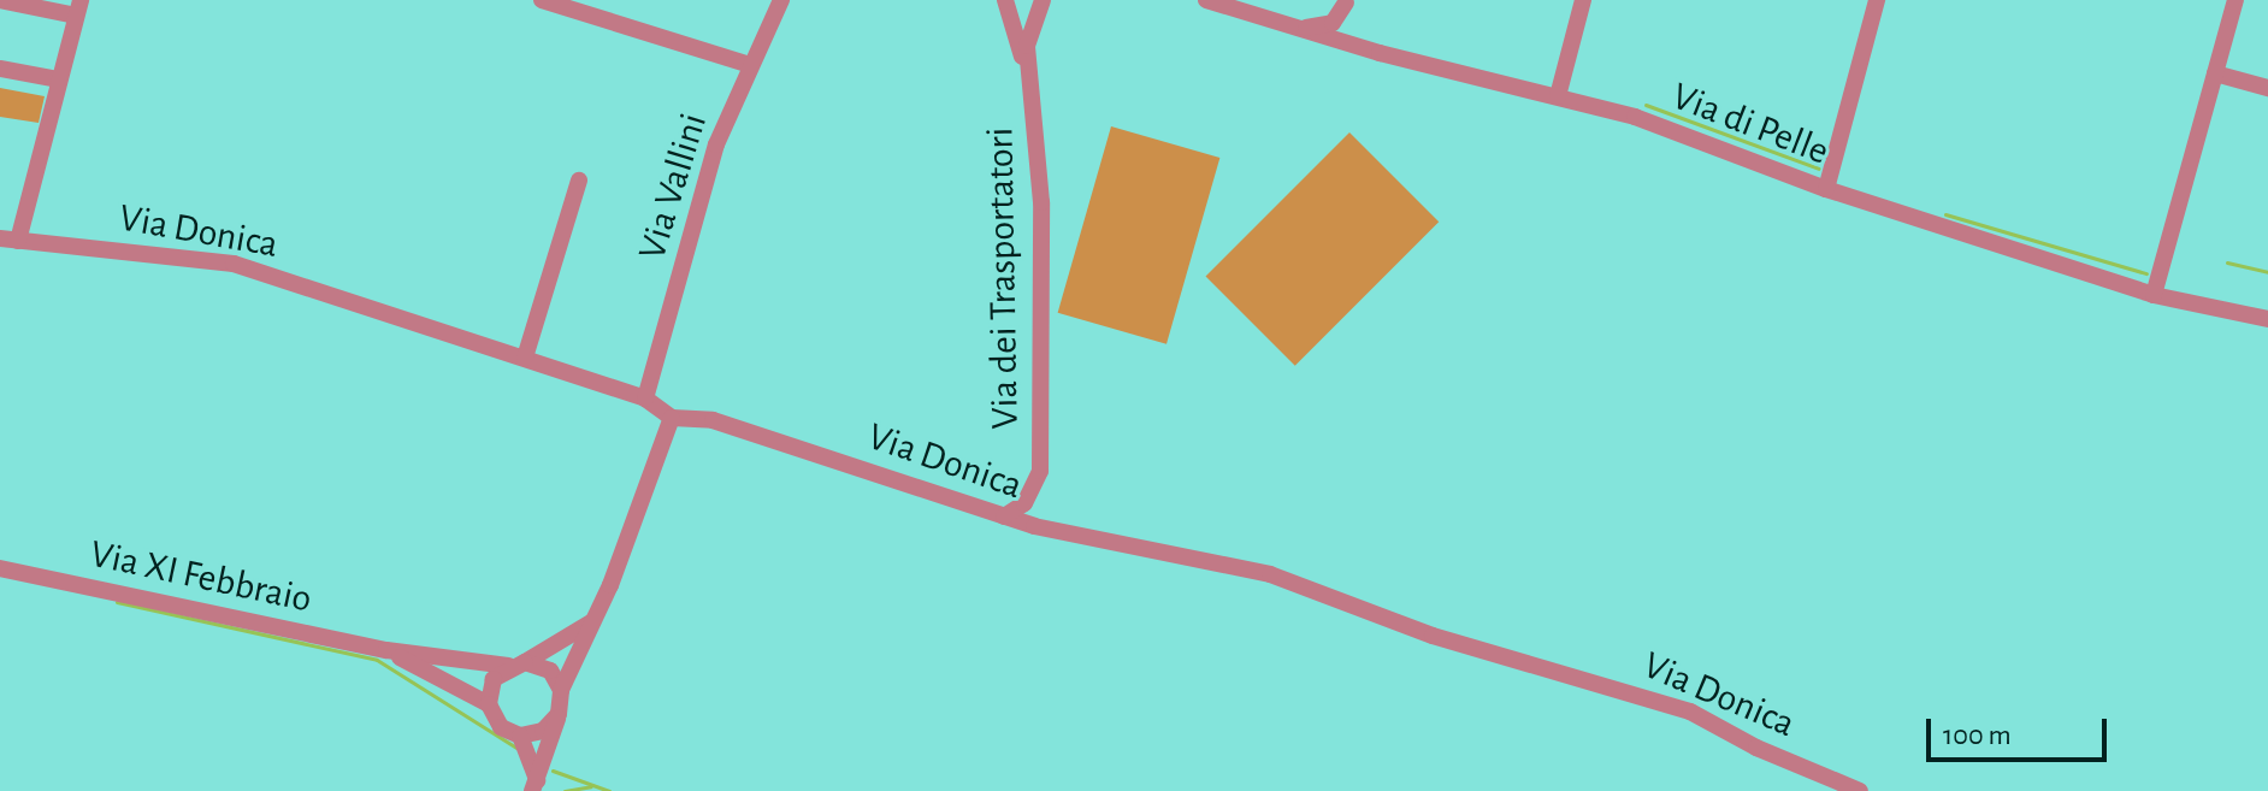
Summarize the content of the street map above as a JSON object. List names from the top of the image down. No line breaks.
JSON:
{"streets":{"street":["Via di Pelle","Via Vallini","Via Donica","Via dei Trasportatori","Via XI Febbraio"]},"crossings":[["Via Vallini","Via Donica"],["Via Donica","Via dei Trasportatori"]],"scale_bar":"100 m"}
